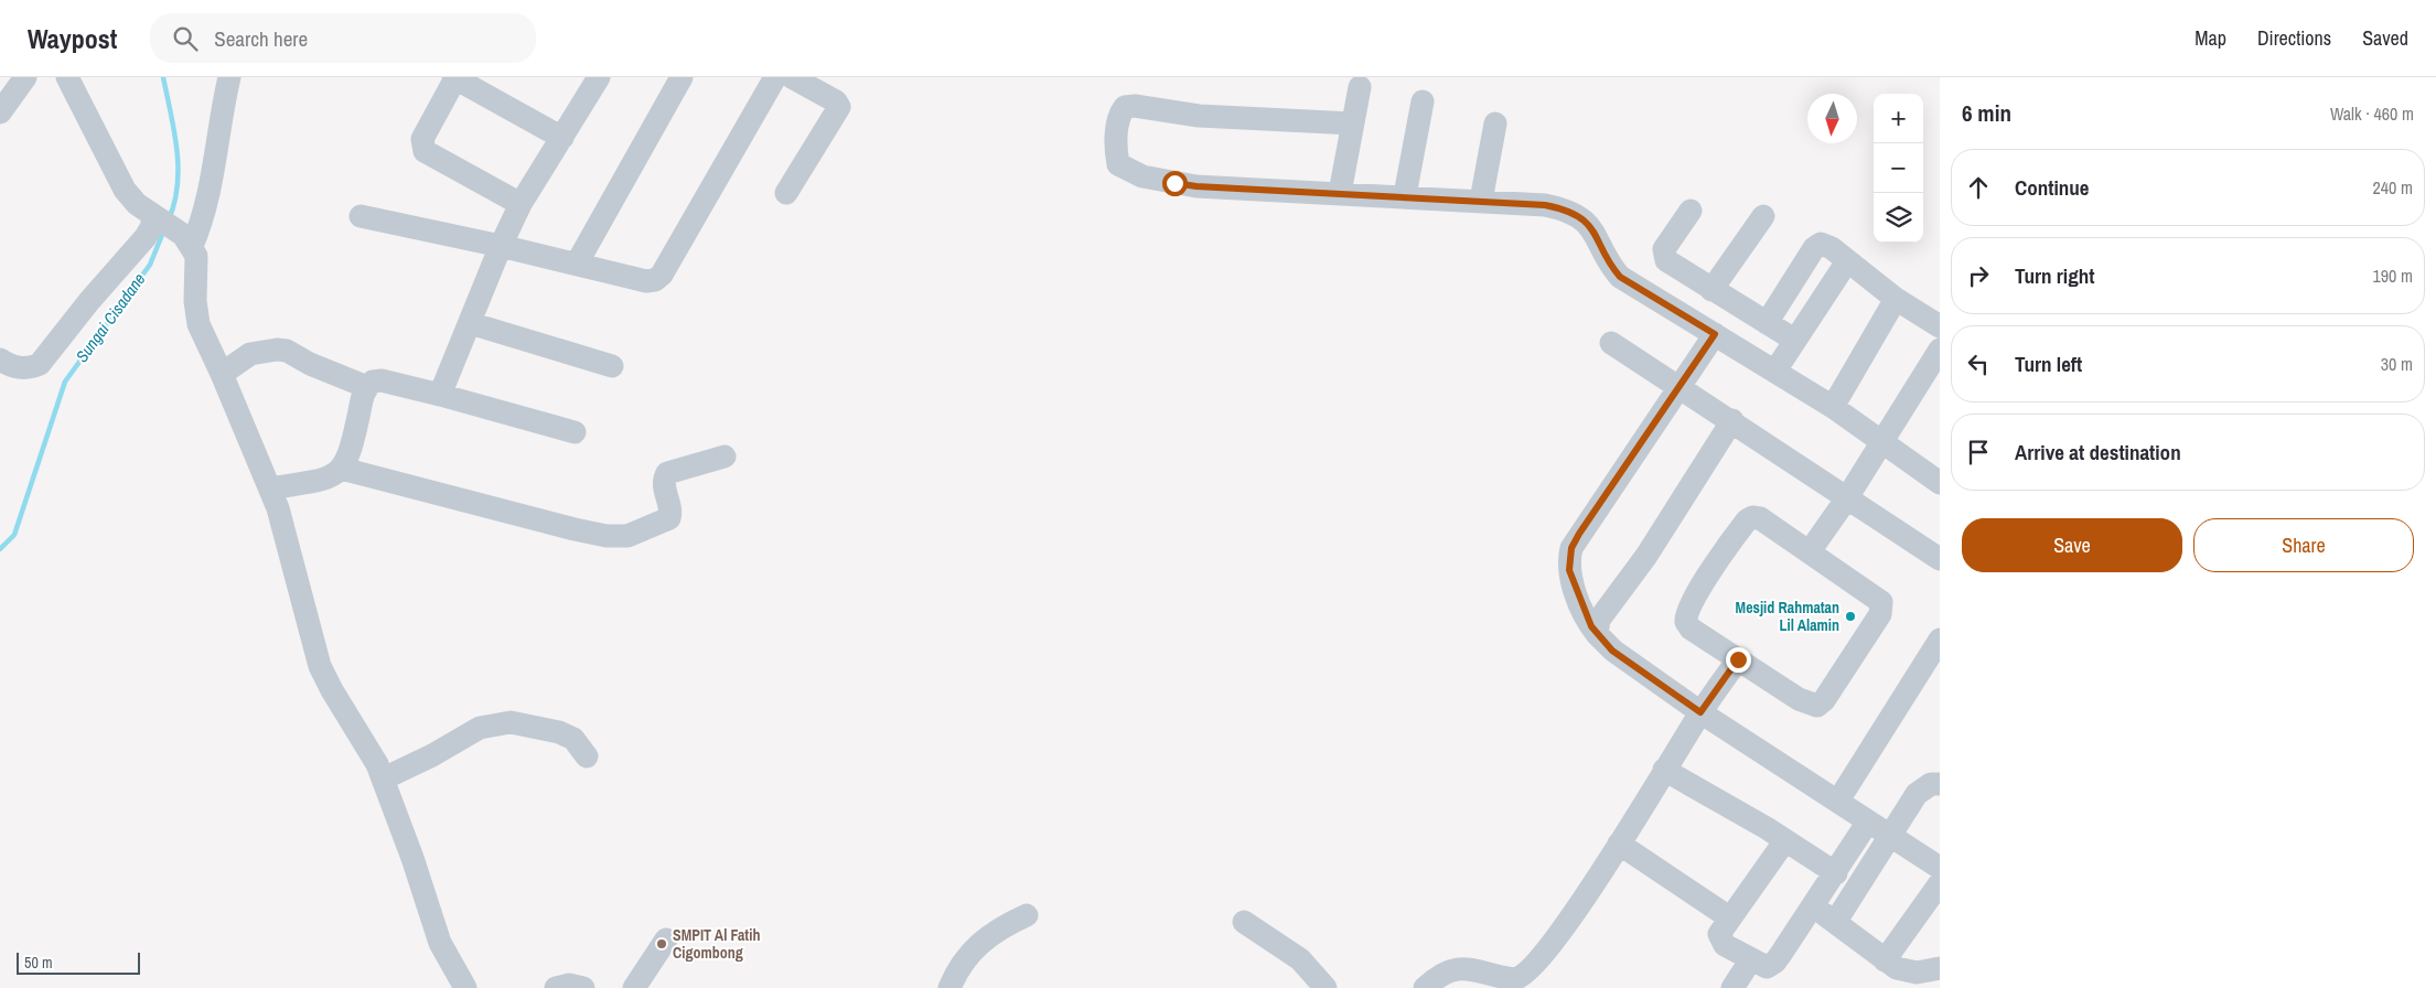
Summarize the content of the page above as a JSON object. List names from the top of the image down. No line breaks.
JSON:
{"water":["Sungai Cisadane"],"places":["Mesjid Rahmatan Lil Alamin","SMPIT Al Fatih Cigombong"],"scale_bar":"50 m","north":"bottom","page":{"header":"Waypost","search":"Search here","nav":["Map","Directions","Saved"],"heading":["6 min","Walk · 460 m"],"map_buttons":["+","−"],"list":[["Continue","240 m"],["Turn right","190 m"],["Turn left","30 m"],"Arrive at destination"],"buttons":["Save","Share"],"scale":"50 m"}}
